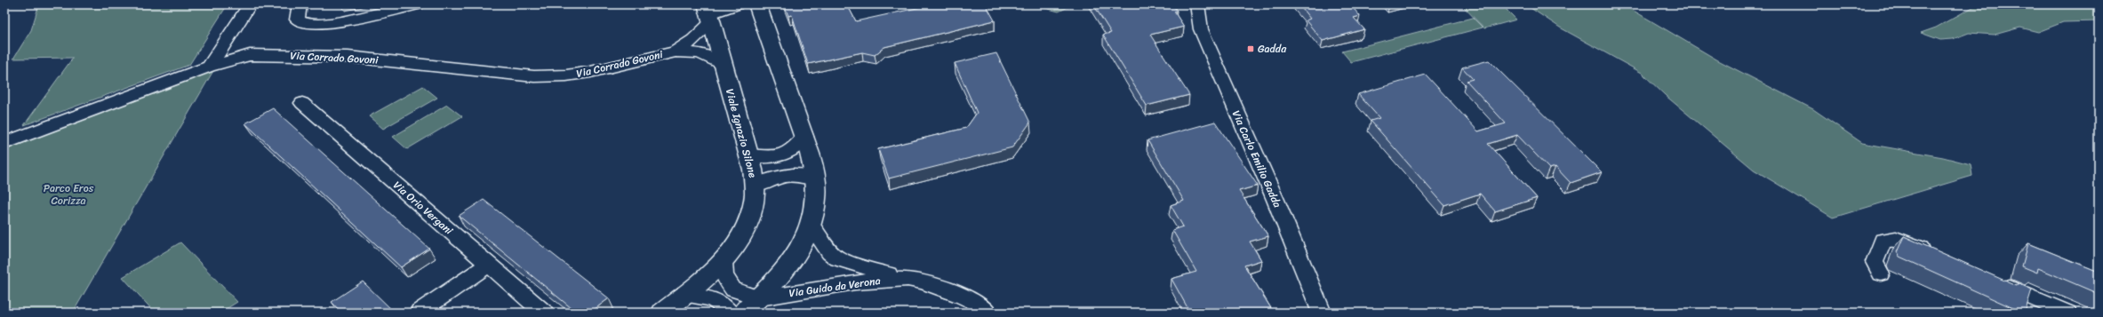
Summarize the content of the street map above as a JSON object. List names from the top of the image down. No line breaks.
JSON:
{"streets":{"street":["Via Corrado Govoni","Viale Ignazio Silone","Via Carlo Emilio Gadda","Via Orio Vergani","Via Guido da Verona"]},"crossings":[["Via Corrado Govoni","Viale Ignazio Silone"]],"parks":["Parco Eros Corizza"],"places":{"transit":["Gadda"]}}
